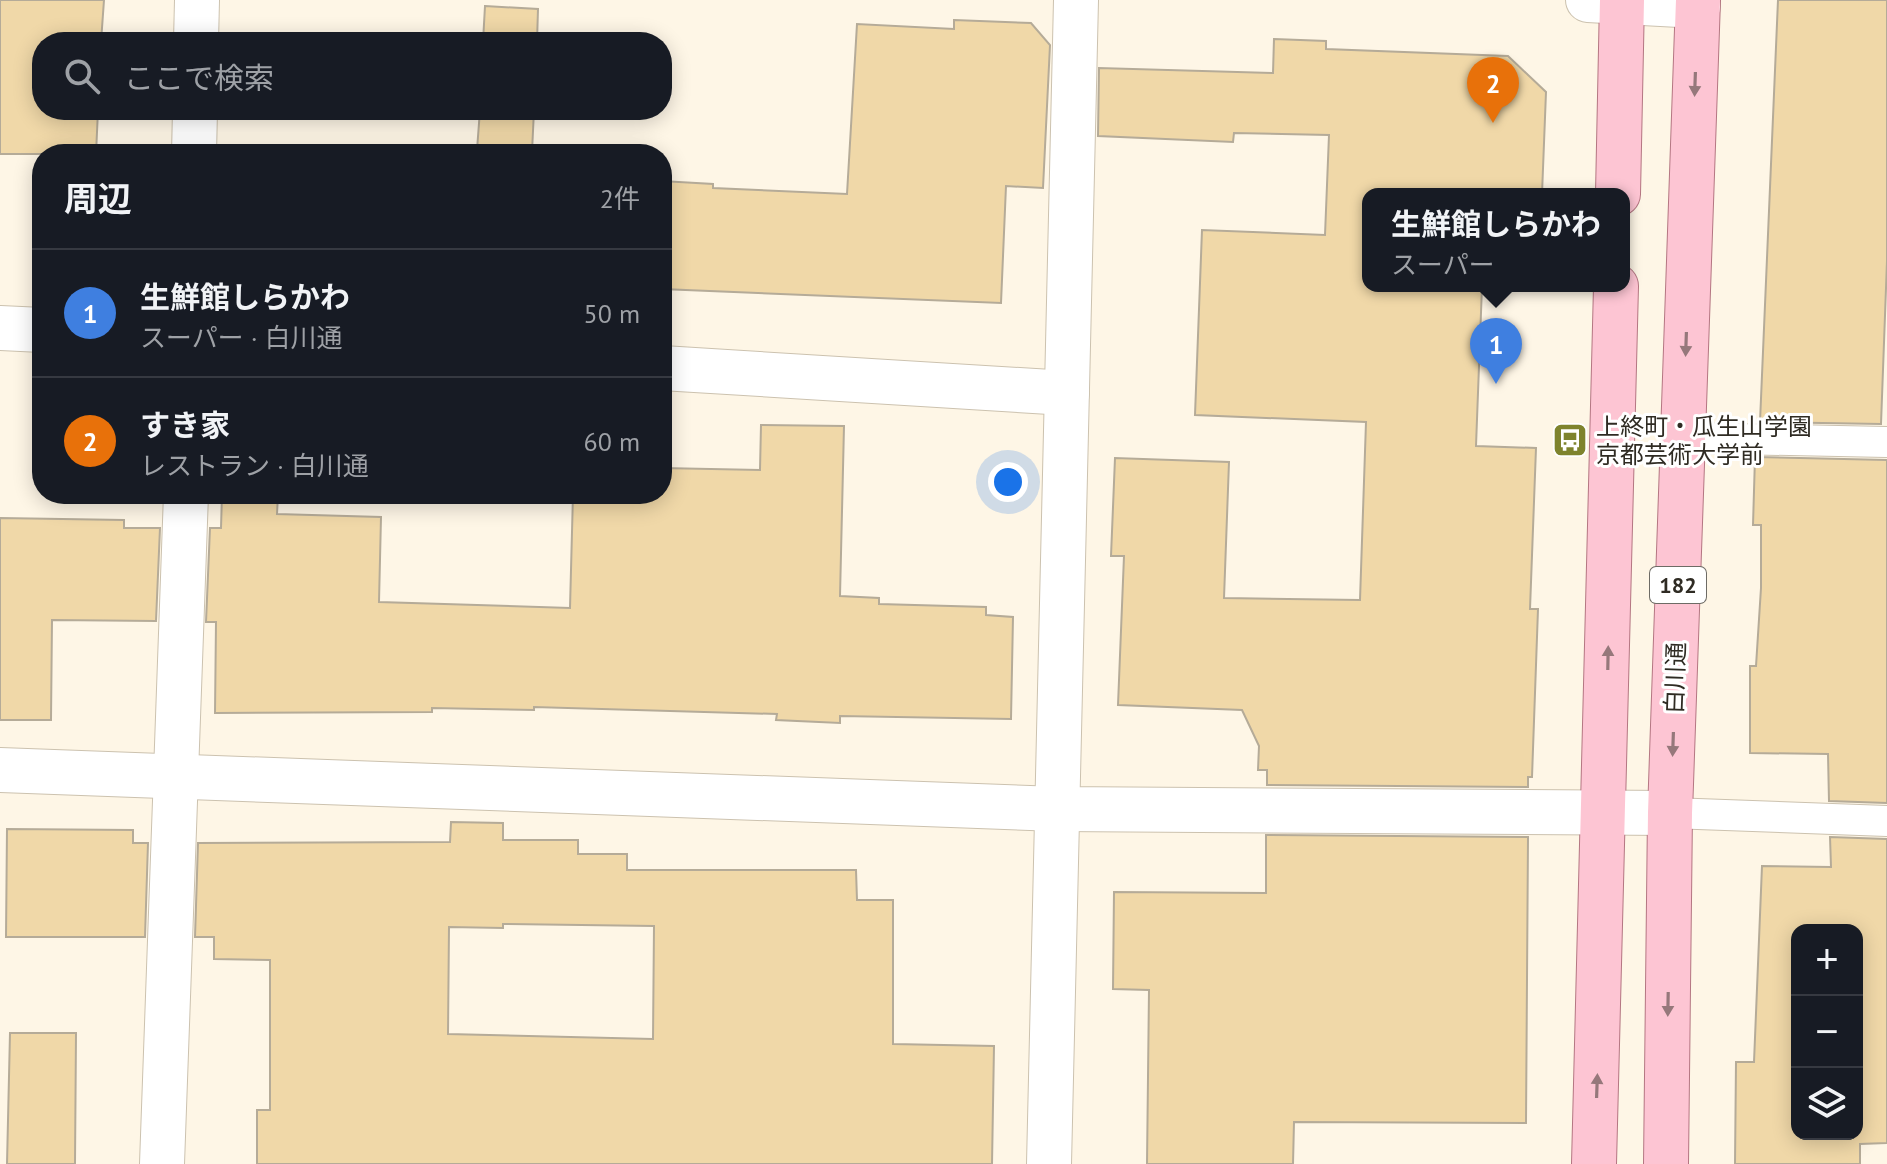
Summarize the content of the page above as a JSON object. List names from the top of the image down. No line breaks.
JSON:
{"streets":{"main road":["182","白川通"]},"places":{"bus stop":["上終町・瓜生山学園 京都芸術大学前"]},"page":{"search":"ここで検索","pins":["2","1"],"heading":["周辺","2件"],"popup":["生鮮館しらかわ","スーパー"],"list":[{"mark":"1","name":"生鮮館しらかわ","note":"スーパー · 白川通","value":"50 m"},{"mark":"2","name":"すき家","note":"レストラン · 白川通","value":"60 m"}],"map_buttons":["+","−"]}}
